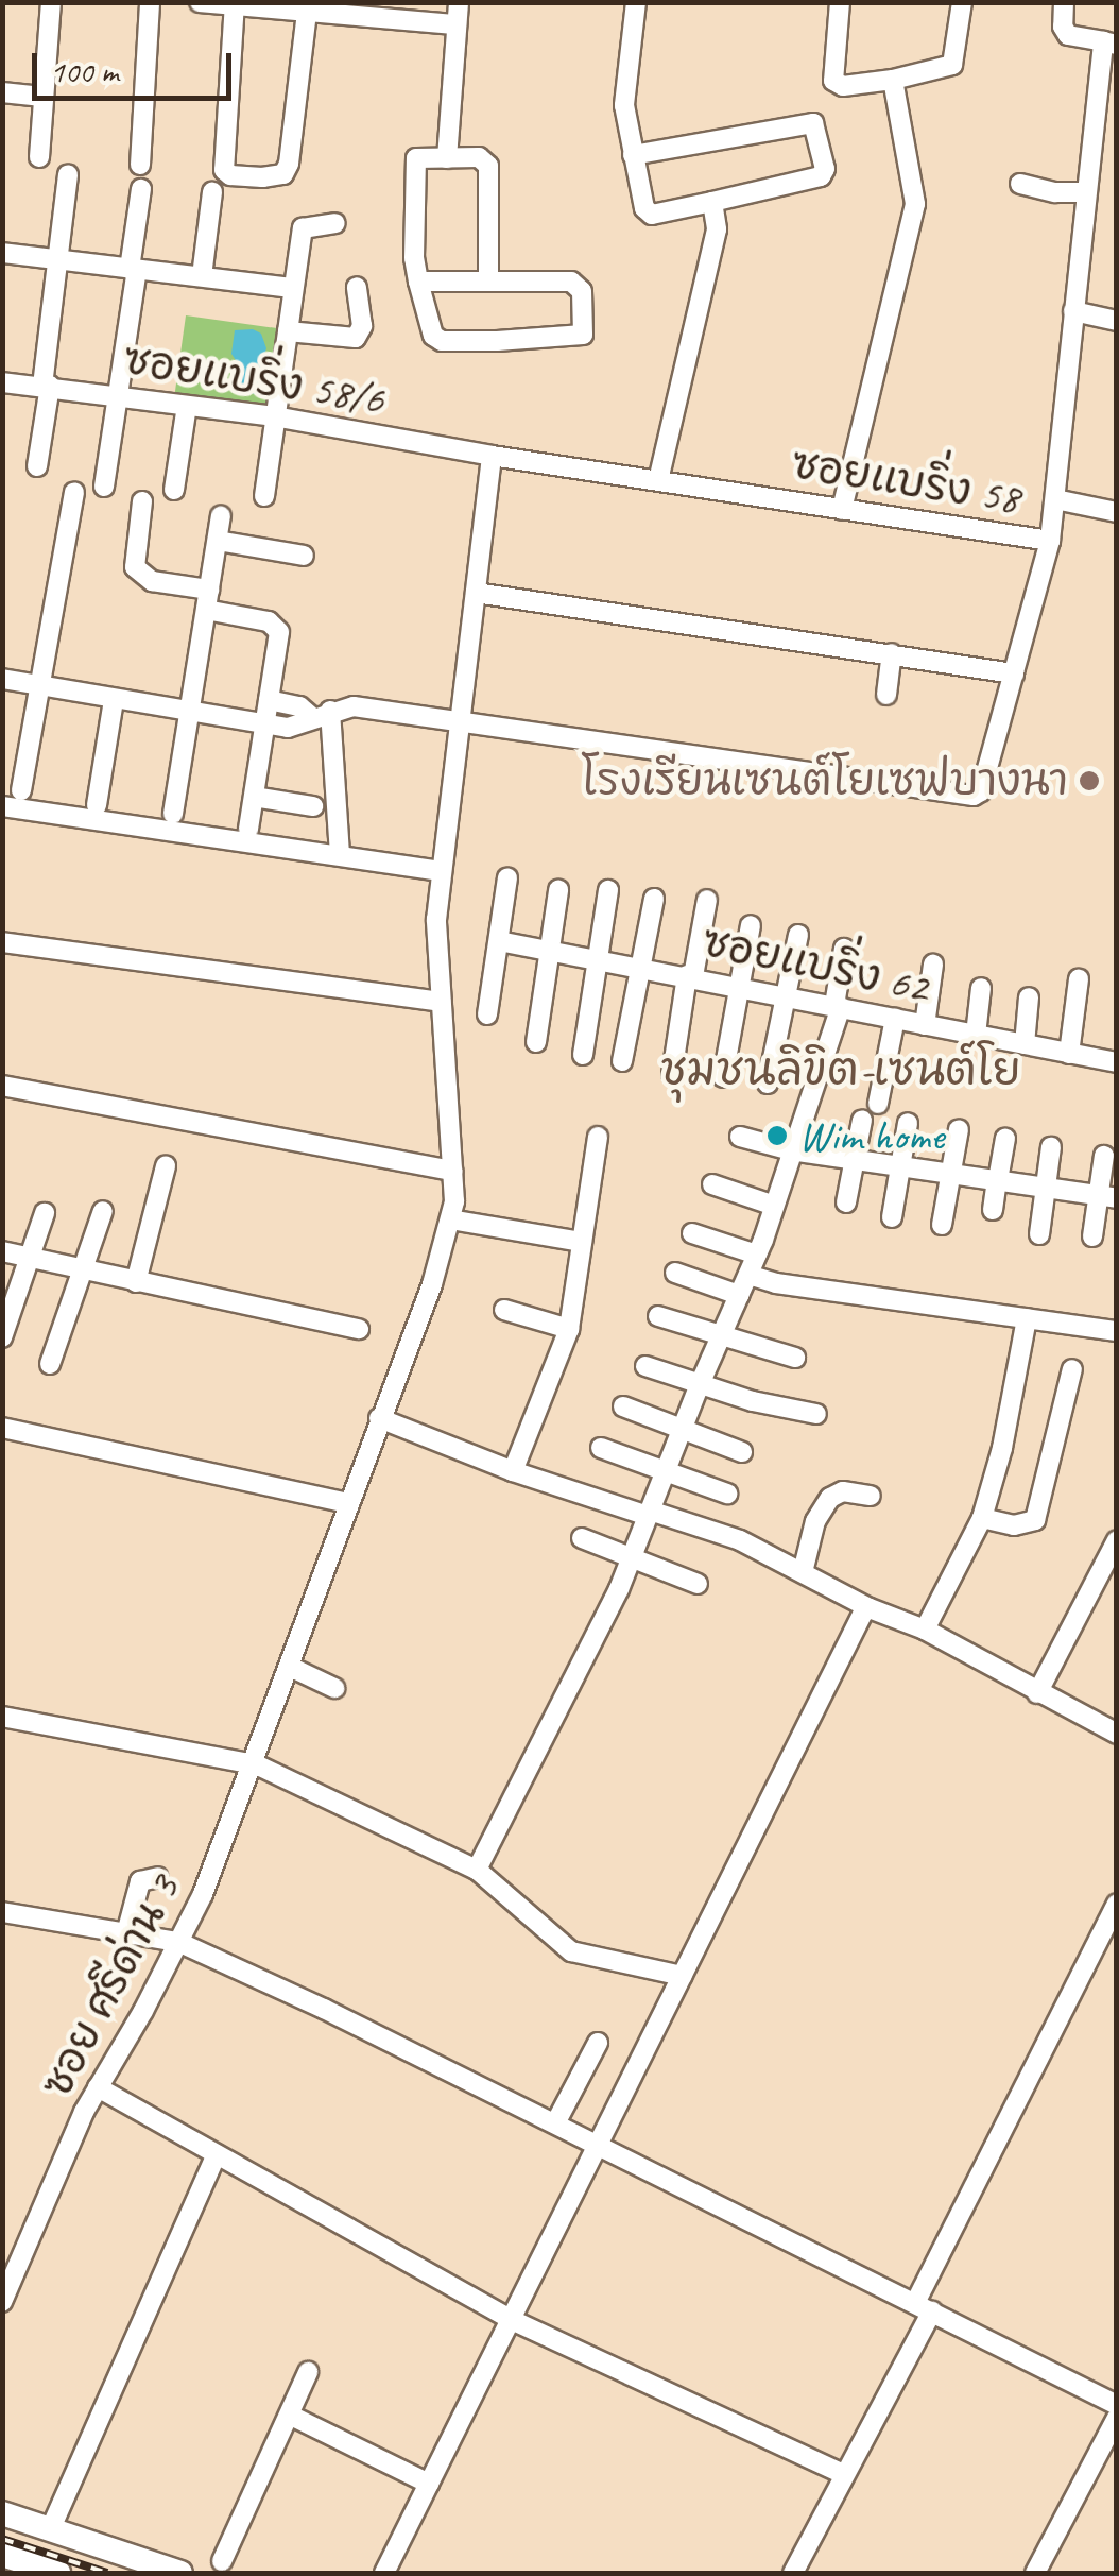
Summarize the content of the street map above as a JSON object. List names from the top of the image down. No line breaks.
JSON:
{"streets":{"street":["ซอยแบริ่ง 58/6","ซอยแบริ่ง 58","ซอยแบริ่ง 62","ซอย ศรีด่าน 3"]},"crossings":[["ซอยแบริ่ง 58/6","ซอยแบริ่ง 58"],["ซอยแบริ่ง 58/6","ซอย ศรีด่าน 3"],["ซอยแบริ่ง 58","ซอย ศรีด่าน 3"]],"districts":["ชุมชนลิขิต-เซนต์โย"],"places":["โรงเรียนเซนต์โยเซฟบางนา","Wim home"],"scale_bar":"100 m"}
